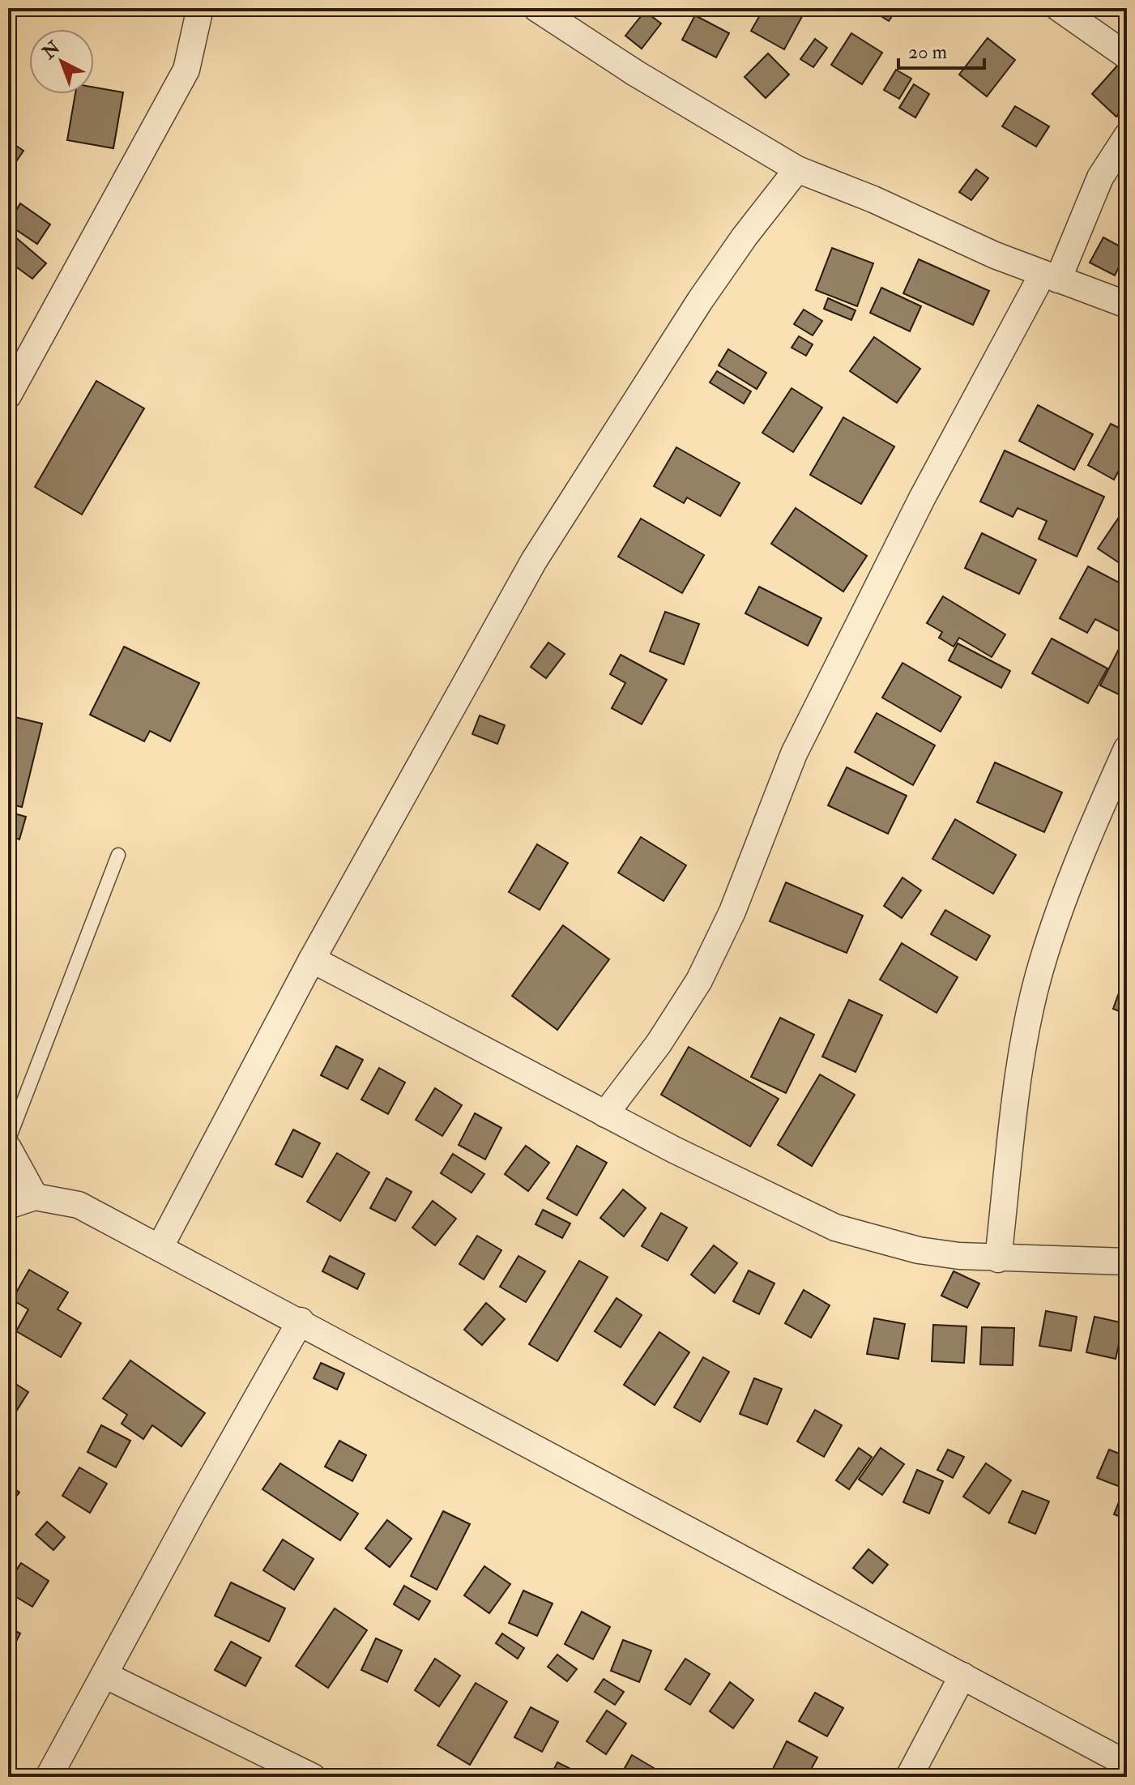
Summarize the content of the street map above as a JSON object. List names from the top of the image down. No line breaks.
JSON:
{"scale_bar":"20 m","north":"top left"}
